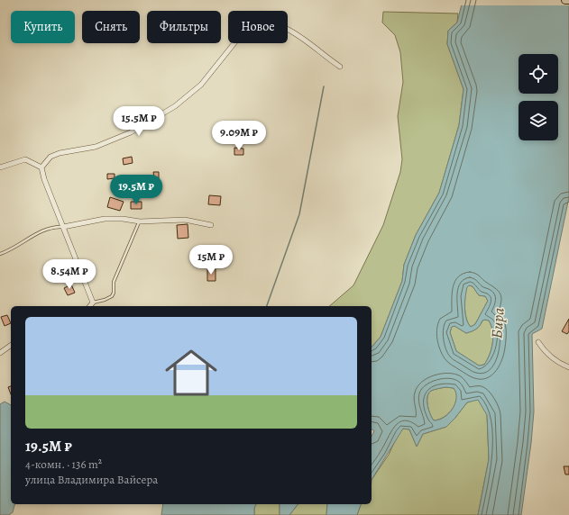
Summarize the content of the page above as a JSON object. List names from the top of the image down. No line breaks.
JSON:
{"water":["Бира"],"page":{"chip":["Купить","Снять","Фильтры","Новое"],"price":["15.5M ₽","9.09M ₽","19.5M ₽","15M ₽","8.54M ₽"],"list":[{"name":"19.5M ₽","note":"4-комн. · 136 m² · улица Владимира Вайсера"}]}}
